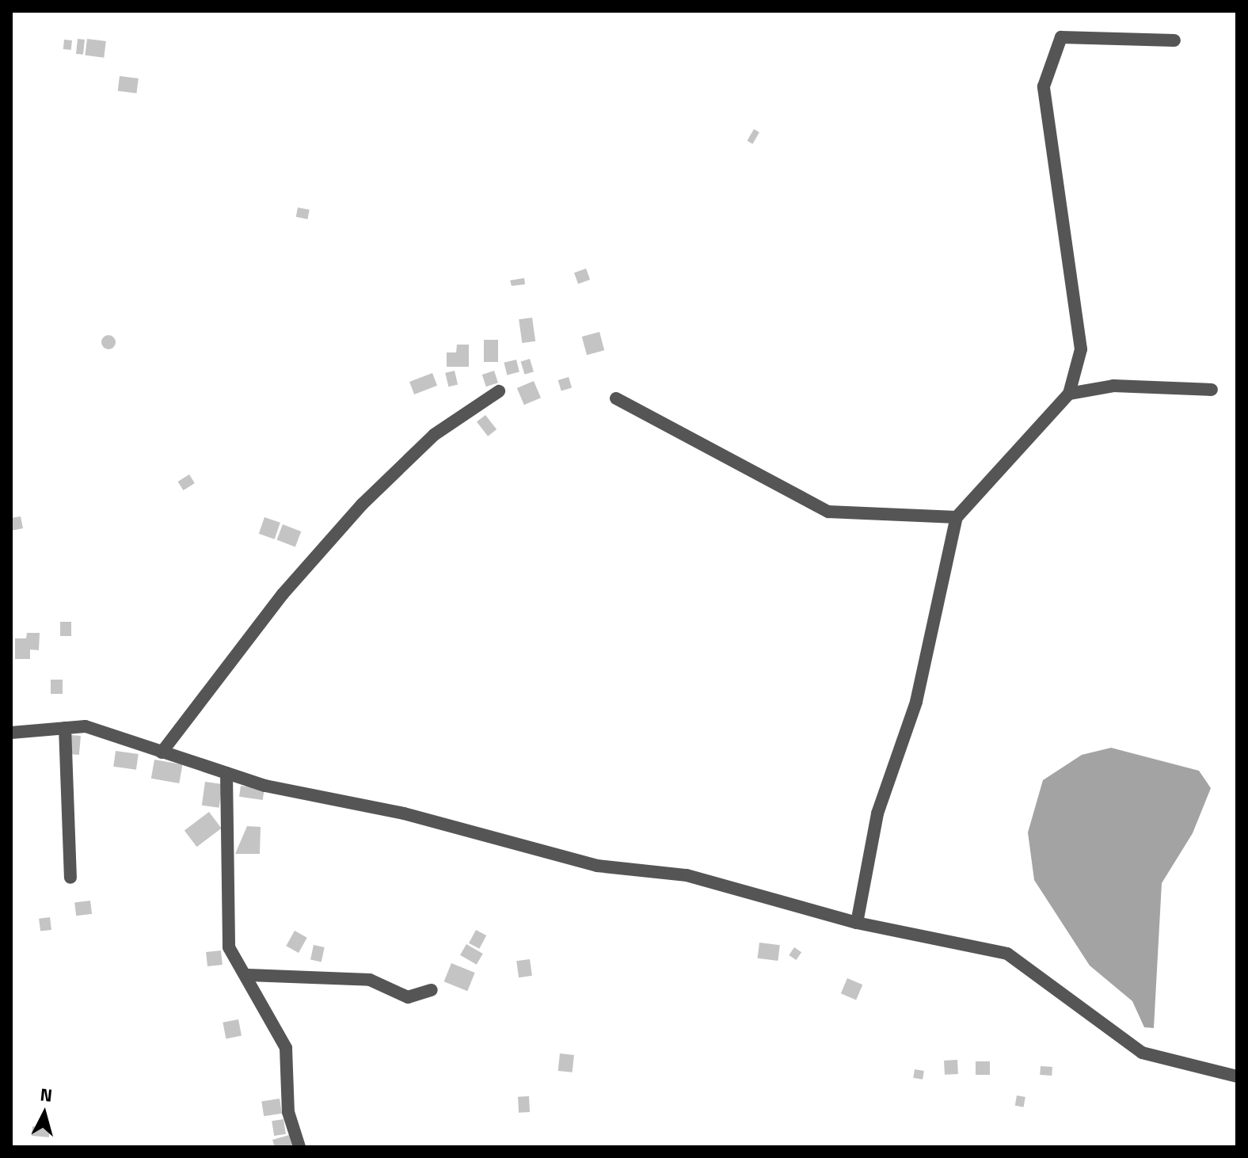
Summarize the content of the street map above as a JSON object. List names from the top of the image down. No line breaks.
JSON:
{"north":"top"}
